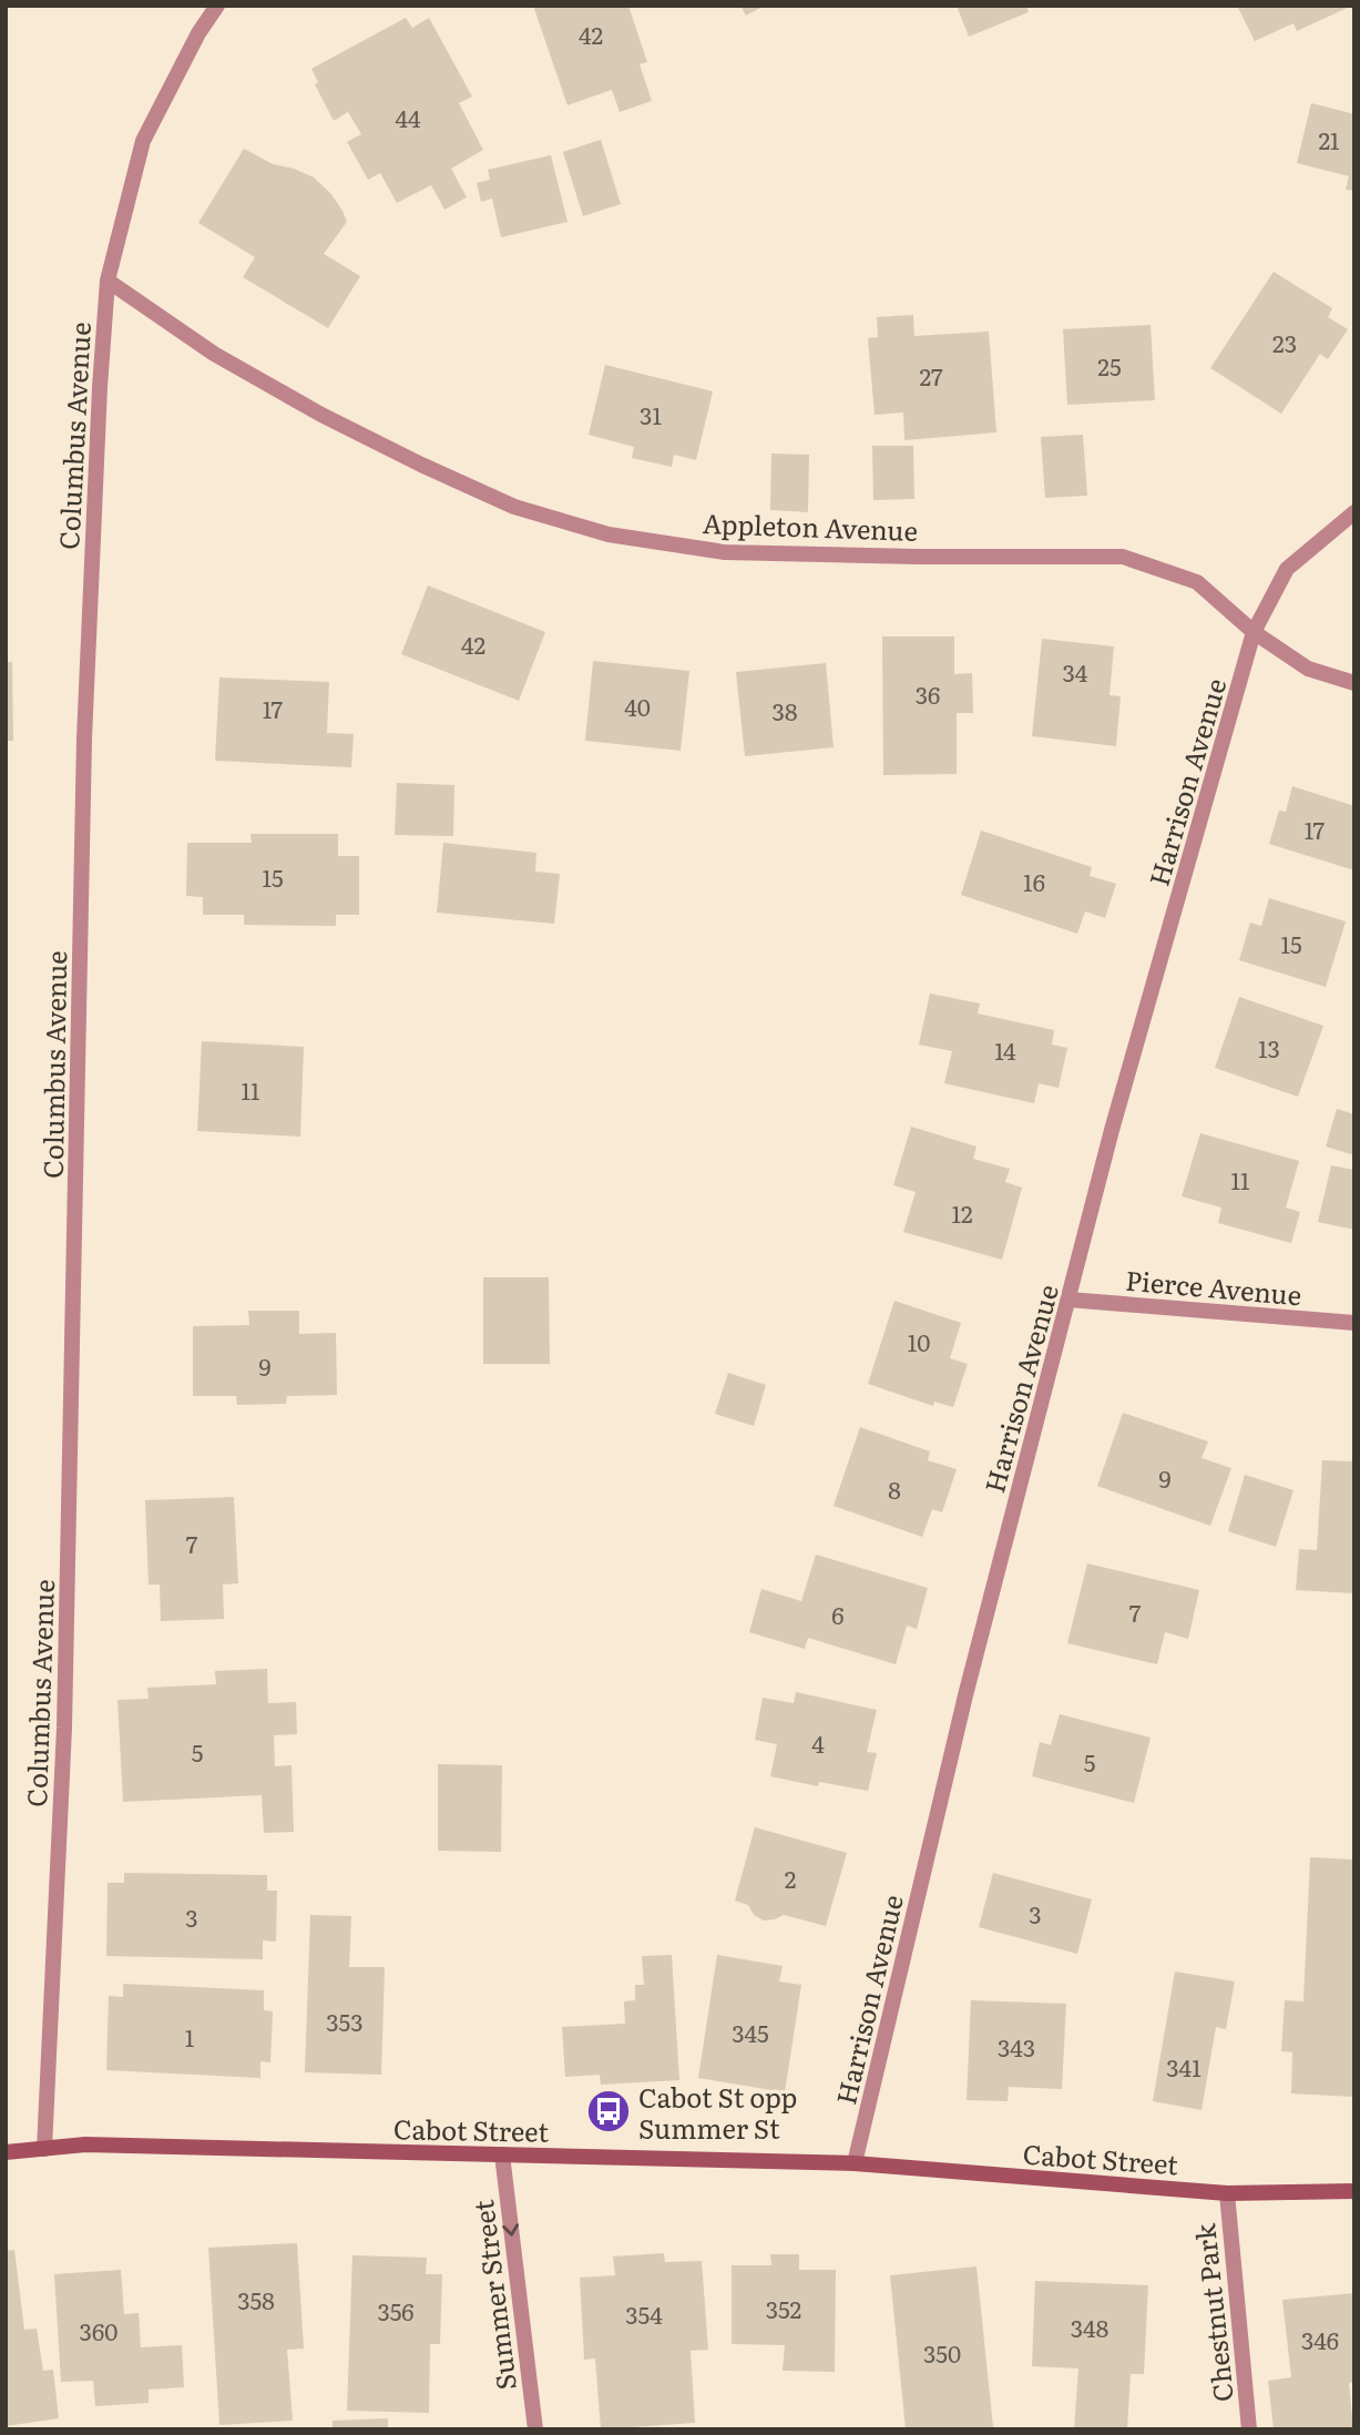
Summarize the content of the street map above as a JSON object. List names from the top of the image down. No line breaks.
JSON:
{"streets":{"main road":["Cabot Street"],"street":["Columbus Avenue","Appleton Avenue","Harrison Avenue","Pierce Avenue","Summer Street","Chestnut Park"]},"crossings":[["Columbus Avenue","Appleton Avenue"],["Columbus Avenue","Cabot Street"],["Appleton Avenue","Harrison Avenue"],["Harrison Avenue","Pierce Avenue"],["Harrison Avenue","Cabot Street"],["Cabot Street","Summer Street"],["Cabot Street","Chestnut Park"]],"one_way":["Summer Street"],"places":{"bus stop":["Cabot St opp Summer St"]},"house_numbers":["42","44","21","23","25","27","31","42","34","36","40","17","38","17","15","16","15","13","14","11","11","12","10","9","9","8","7","7","6","4","5","5","2","3","3","353","345","1","343","341","358","352","356","354","348","360","346","350"]}
